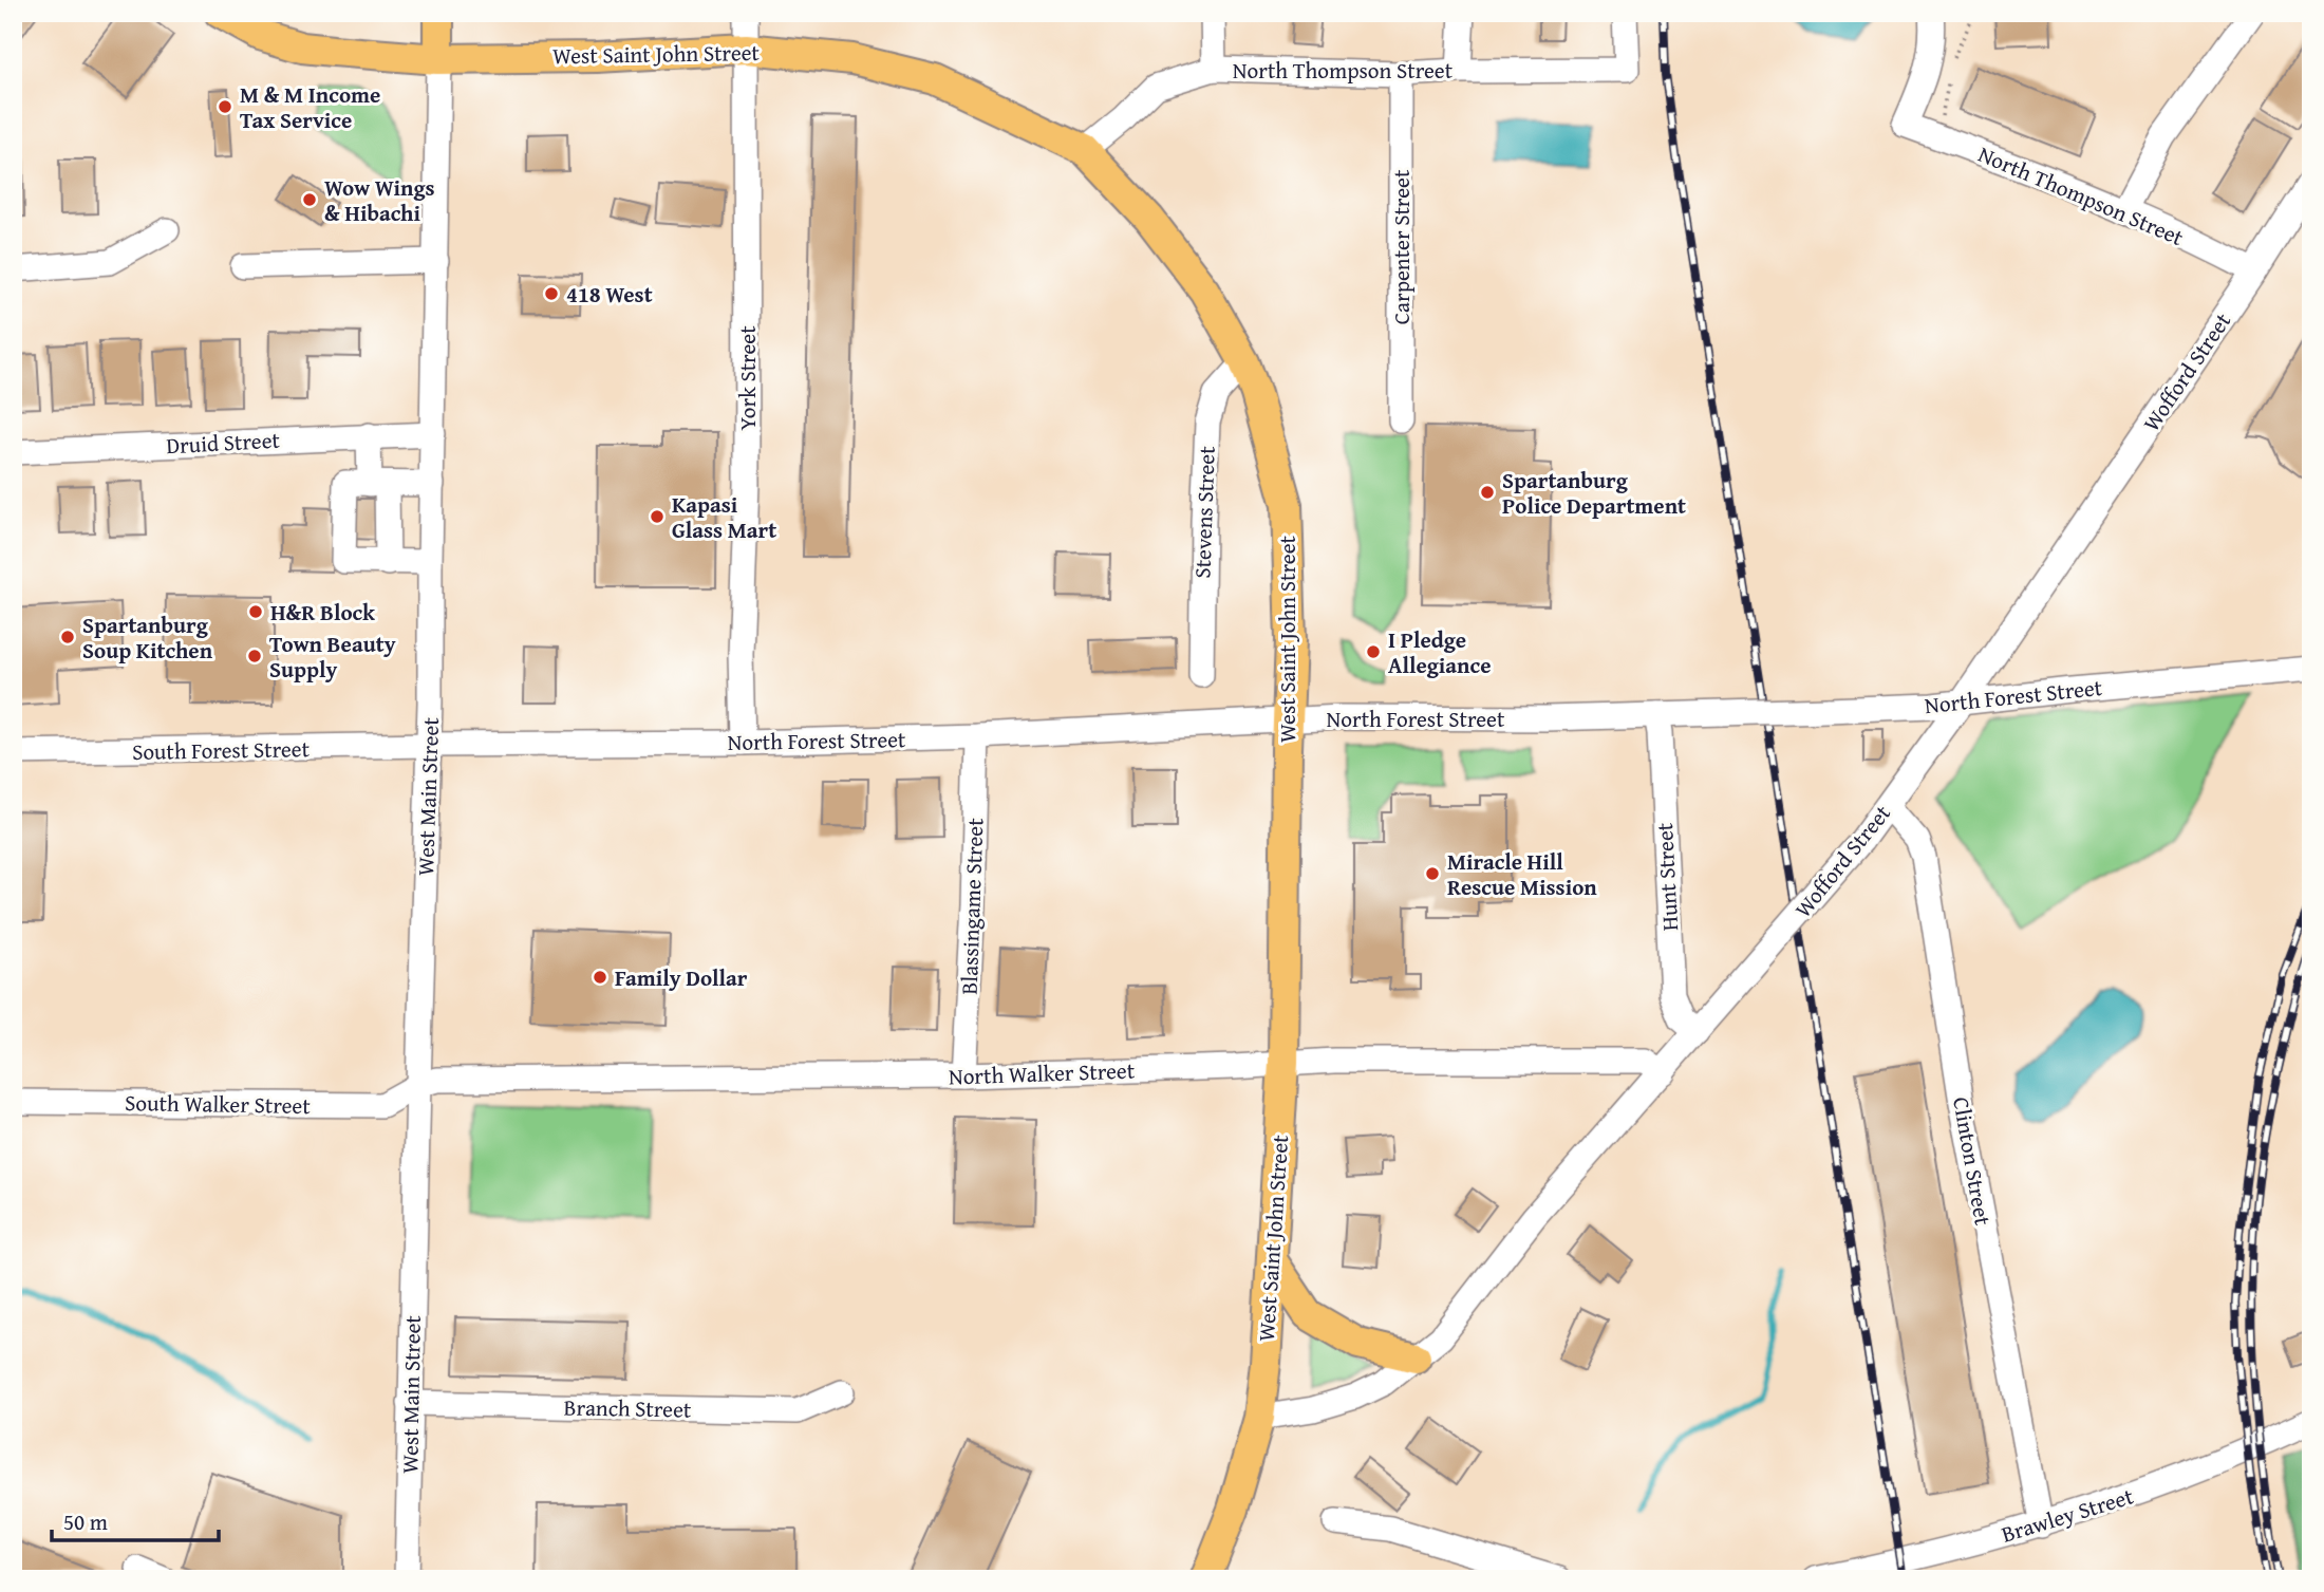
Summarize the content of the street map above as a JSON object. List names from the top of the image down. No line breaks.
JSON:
{"streets":{"main road":["West Saint John Street","West Main Street"],"street":["North Thompson Street","Carpenter Street","Wofford Street","York Street","Druid Street","Stevens Street","North Forest Street","South Forest Street","Hunt Street","Blassingame Street","North Walker Street","South Walker Street","Clinton Street","Branch Street","Brawley Street"]},"crossings":[["West Saint John Street","North Thompson Street"],["West Saint John Street","Wofford Street"],["West Saint John Street","York Street"],["West Saint John Street","Stevens Street"],["West Saint John Street","North Forest Street"],["West Saint John Street","West Main Street"],["West Saint John Street","North Walker Street"],["North Thompson Street","Carpenter Street"],["North Thompson Street","Wofford Street"],["Wofford Street","North Forest Street"],["Wofford Street","Hunt Street"],["Wofford Street","North Walker Street"],["Wofford Street","Clinton Street"],["York Street","North Forest Street"],["Druid Street","West Main Street"],["North Forest Street","South Forest Street"],["North Forest Street","West Main Street"],["North Forest Street","Hunt Street"],["North Forest Street","Blassingame Street"],["South Forest Street","West Main Street"],["West Main Street","North Walker Street"],["West Main Street","South Walker Street"],["West Main Street","Branch Street"],["Blassingame Street","North Walker Street"],["North Walker Street","South Walker Street"],["Clinton Street","Brawley Street"]],"places":["M & M Income Tax Service","Wow Wings & Hibachi","418 West","Spartanburg Police Department","Kapasi Glass Mart","H&R Block","Spartanburg Soup Kitchen","I Pledge Allegiance","Town Beauty Supply","Miracle Hill Rescue Mission","Family Dollar"],"scale_bar":"50 m"}
